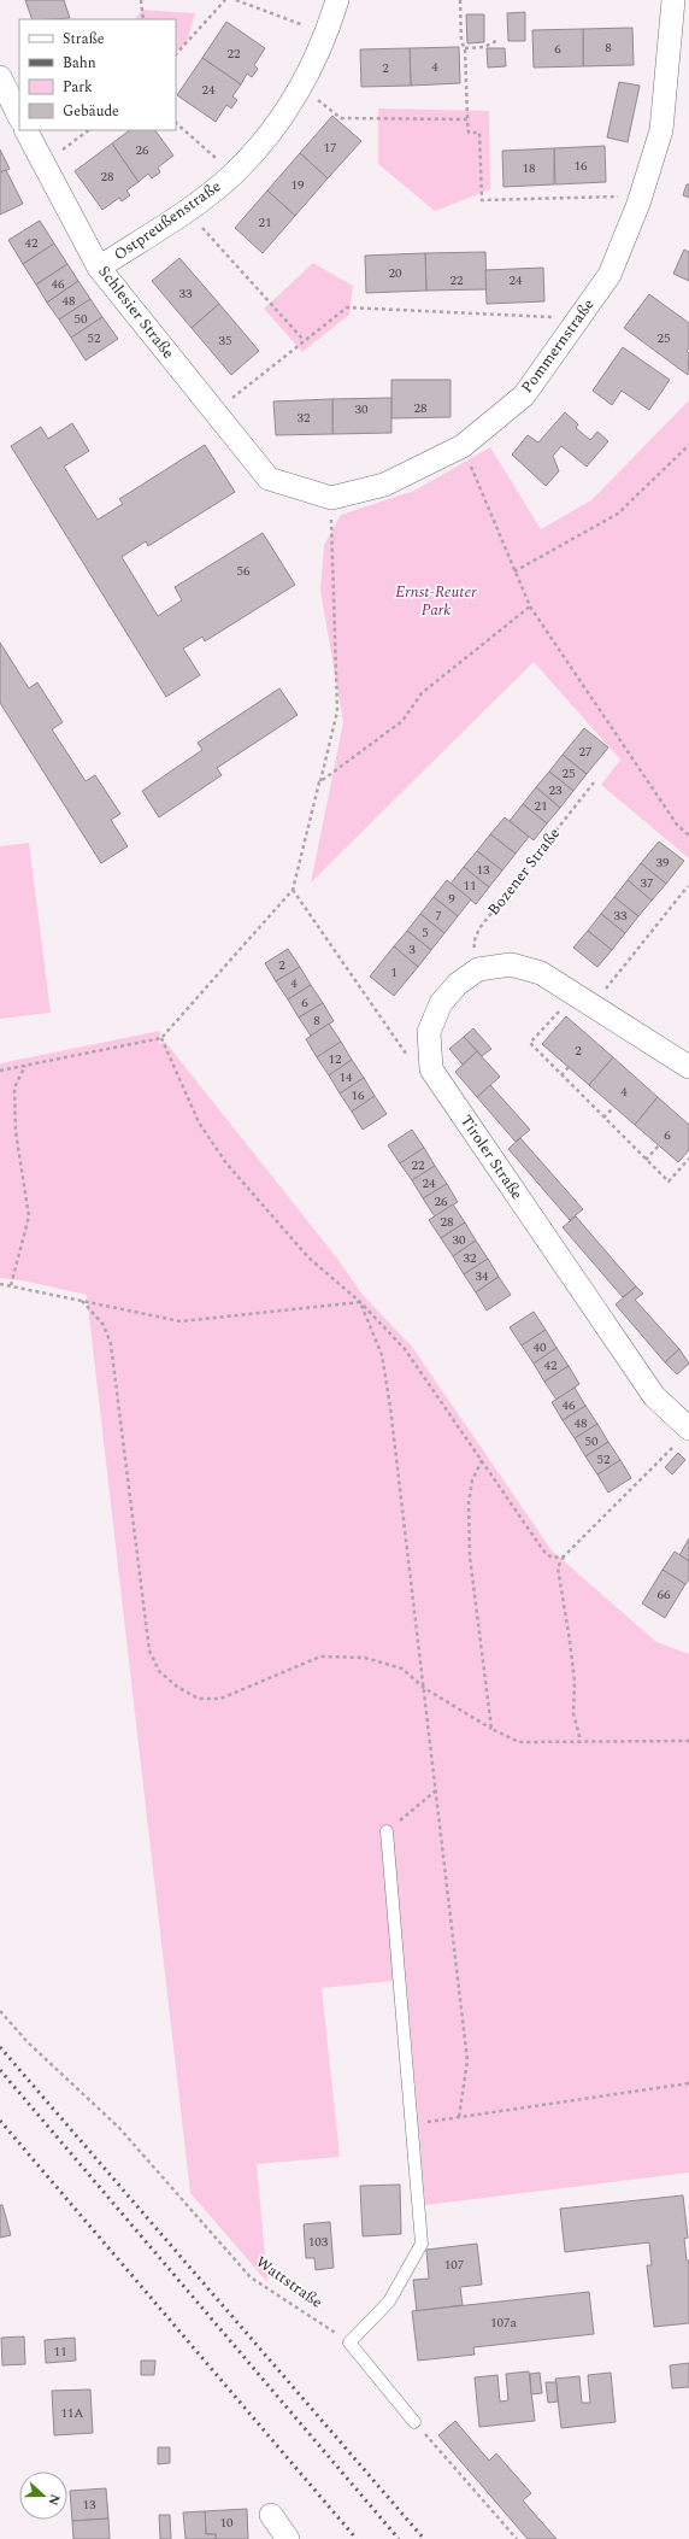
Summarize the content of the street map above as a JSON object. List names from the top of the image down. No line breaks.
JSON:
{"streets":{"street":["Ostpreußenstraße","Schlesier Straße","Pommernstraße","Tiroler Straße"],"path":["Bozener Straße","Wattstraße"]},"crossings":[["Ostpreußenstraße","Schlesier Straße"]],"parks":["Ernst-Reuter Park"],"house_numbers":["8","6","22","4","2","24","17","26","16","18","28","19","21","42","20","22","24","46","33","48","50","52","25","35","28","30","32","56","27","25","23","21","39","13","37","11","9","7","33","5","3","2","1","4","6","8","2","12","14","4","16","6","22","24","26","28","30","32","34","40","42","46","48","50","52","66","103","107","107a","11","11A","13","10"],"legend":["Straße","Bahn","Park","Gebäude"],"north":"right"}
